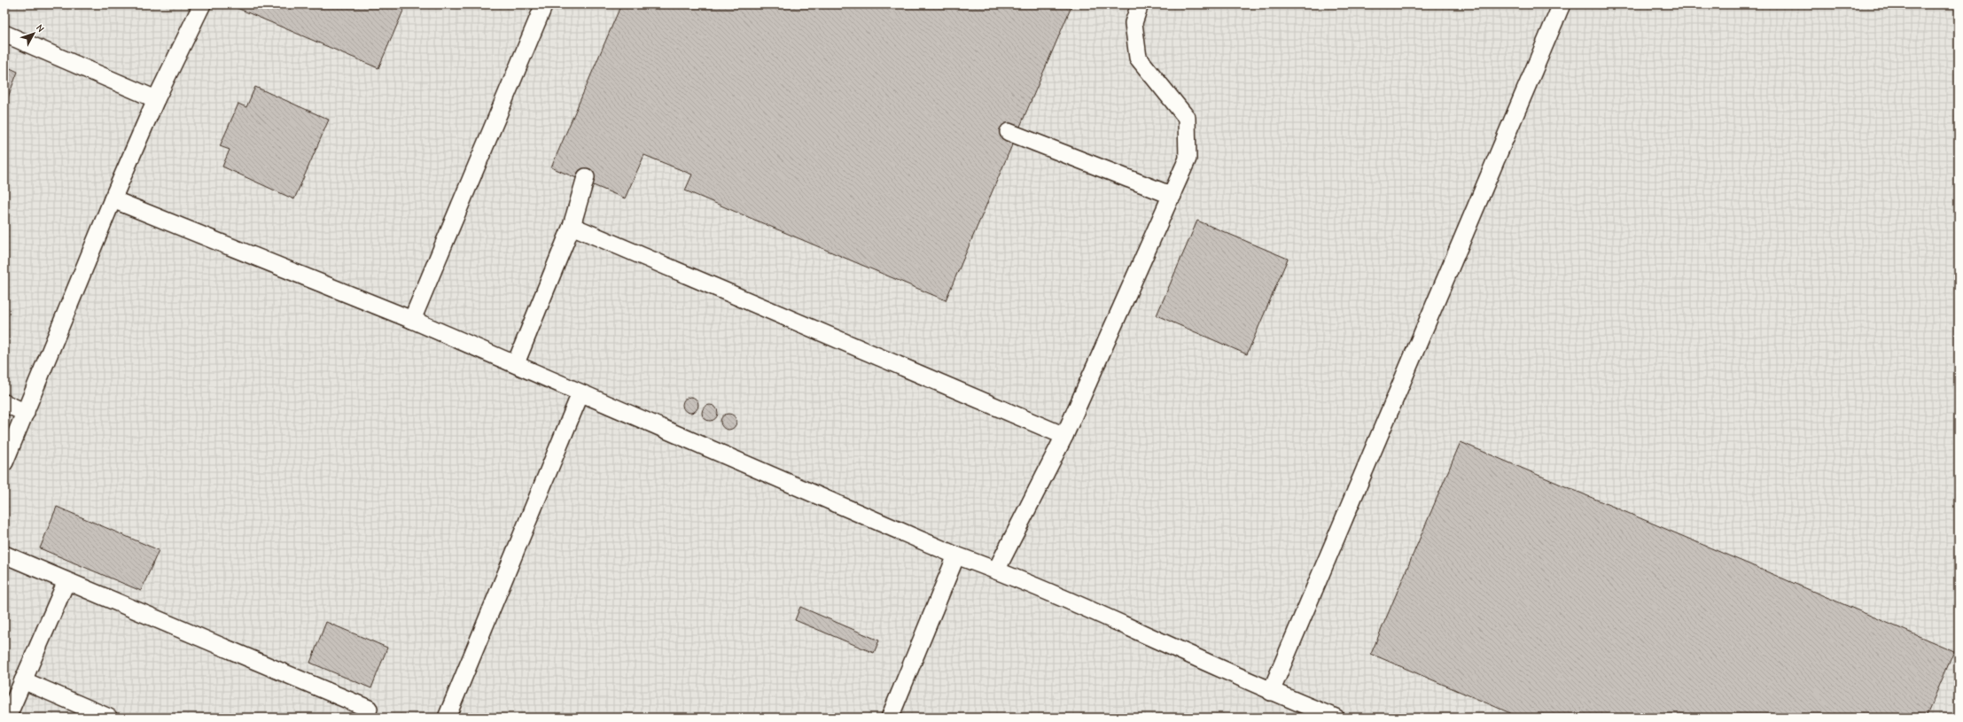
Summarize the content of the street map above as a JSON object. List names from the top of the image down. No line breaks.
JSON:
{"north":"top right"}
